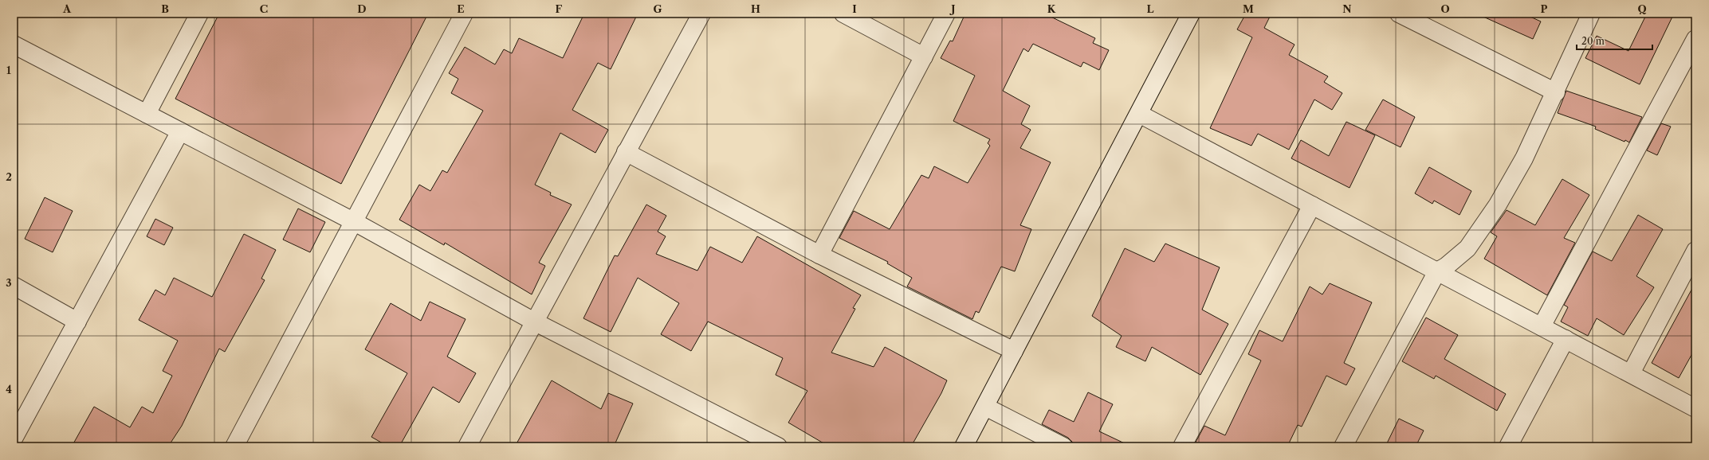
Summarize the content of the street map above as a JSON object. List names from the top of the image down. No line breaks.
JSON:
{"scale_bar":"20 m","grid":{"columns":["A","B","C","D","E","F","G","H","I","J","K","L","M","N","O","P","Q"],"rows":["1","2","3","4"]}}
